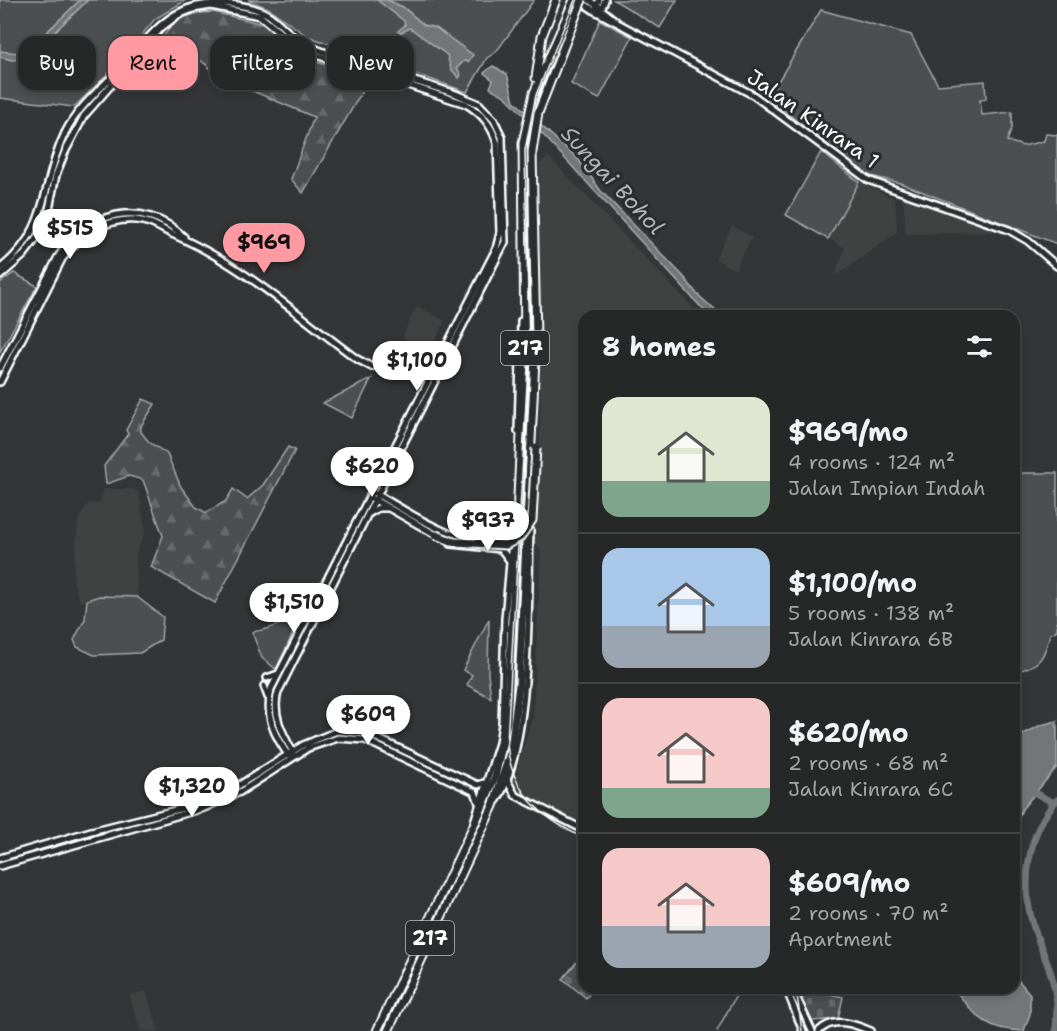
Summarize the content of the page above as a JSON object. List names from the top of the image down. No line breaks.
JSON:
{"streets":{"highway":["217"],"street":["Jalan Kinrara 1"]},"water":["Sungai Bohol"],"page":{"chip":["Buy","Rent","Filters","New"],"price":["$515","$969","$1,100","$620","$937","$1,510","$609","$1,320"],"heading":"8 homes","list":[{"name":"$969/mo","note":"4 rooms · 124 m² · Jalan Impian Indah"},{"name":"$1,100/mo","note":"5 rooms · 138 m² · Jalan Kinrara 6B"},{"name":"$620/mo","note":"2 rooms · 68 m² · Jalan Kinrara 6C"},{"name":"$609/mo","note":"2 rooms · 70 m² · Apartment"}]}}
